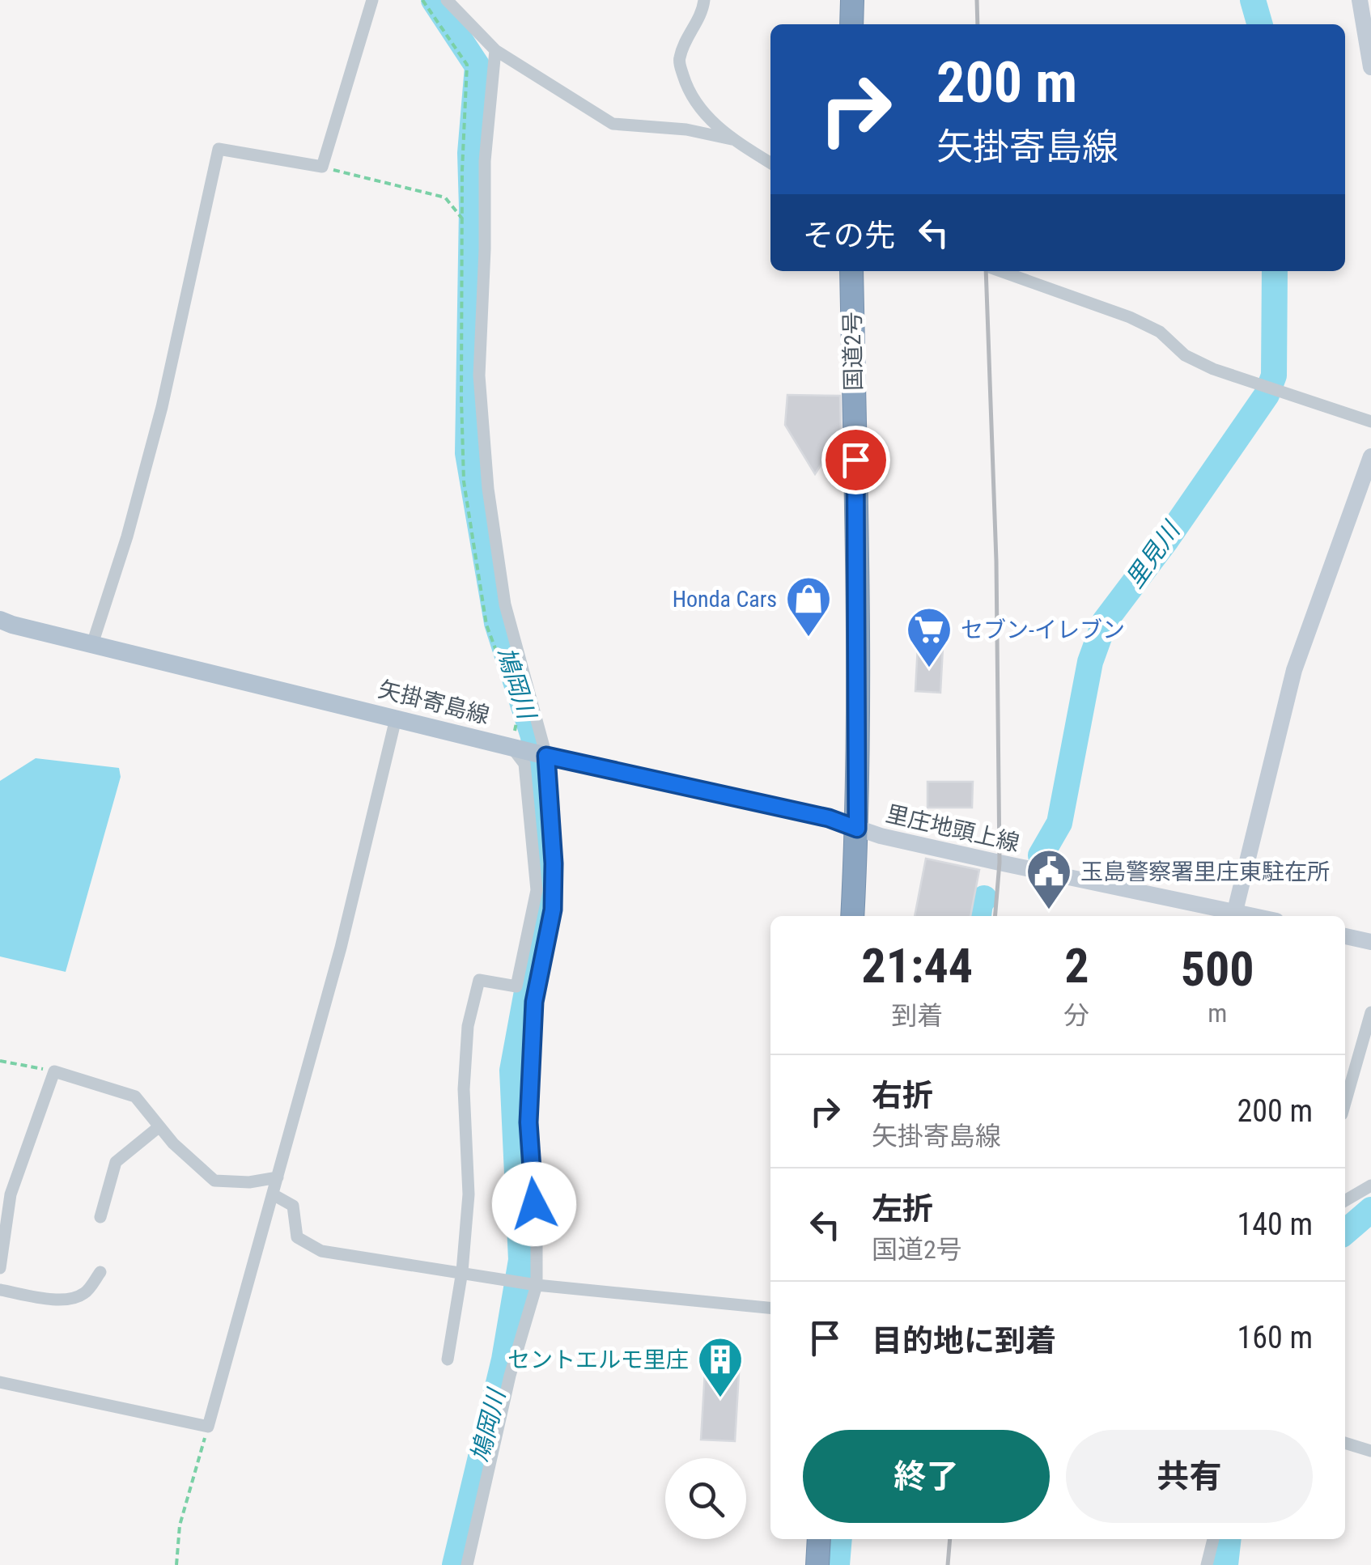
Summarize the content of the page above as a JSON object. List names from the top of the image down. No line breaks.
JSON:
{"streets":{"highway":["国道2号"],"main road":["矢掛寄島線"],"street":["里庄地頭上線"]},"crossings":[["国道2号","矢掛寄島線"],["国道2号","里庄地頭上線"],["矢掛寄島線","里庄地頭上線"]],"water":["里見川","鳩岡川"],"places":{"shop":["Honda Cars"],"supermarket":["セブン-イレブン"],"public building":["玉島警察署里庄東駐在所"],"building":["セントエルモ里庄"]},"page":{"turn":["200 m","矢掛寄島線"],"then":"その先","eta":["21:44","到着","2","分","500","m"],"list":[{"name":"右折","note":"矢掛寄島線","value":"200 m"},{"name":"左折","note":"国道2号","value":"140 m"},{"name":"目的地に到着","value":"160 m"}],"buttons":["終了","共有"]}}
